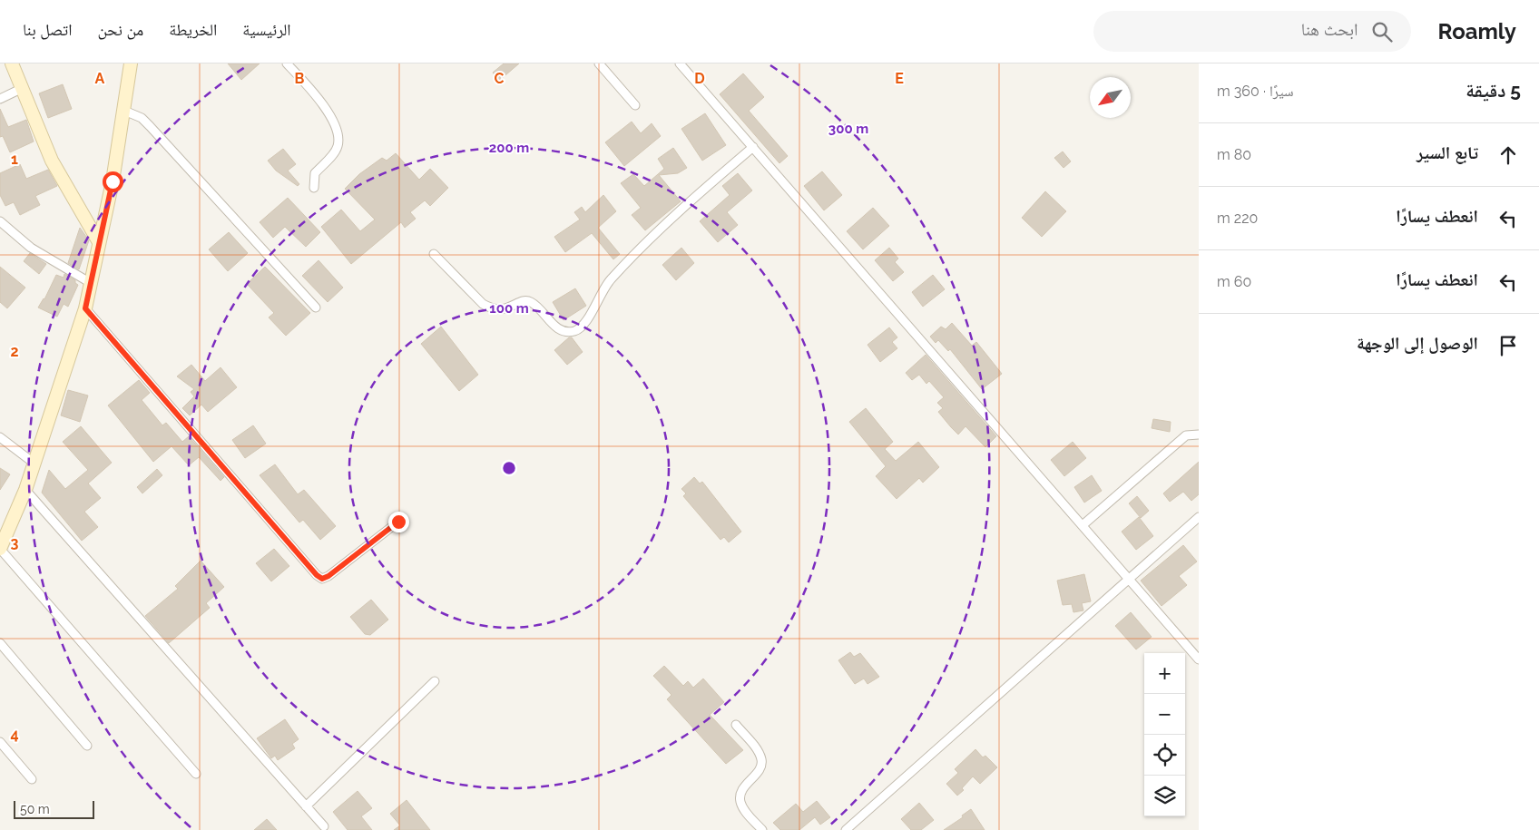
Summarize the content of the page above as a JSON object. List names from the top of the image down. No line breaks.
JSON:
{"scale_bar":"50 m","north":"bottom left","page":{"header":"Roamly","search":"ابحث هنا","nav":["الرئيسية","الخريطة","من نحن","اتصل بنا"],"heading":["5 دقيقة","سيرًا · 360 m"],"list":[["تابع السير","80 m"],["انعطف يسارًا","220 m"],["انعطف يسارًا","60 m"],"الوصول إلى الوجهة"],"map_buttons":["+","−"],"scale":"50 m"},"grid":{"columns":["A","B","C","D","E"],"rows":["1","2","3","4"]},"rings":["300 m","200 m","100 m"]}
